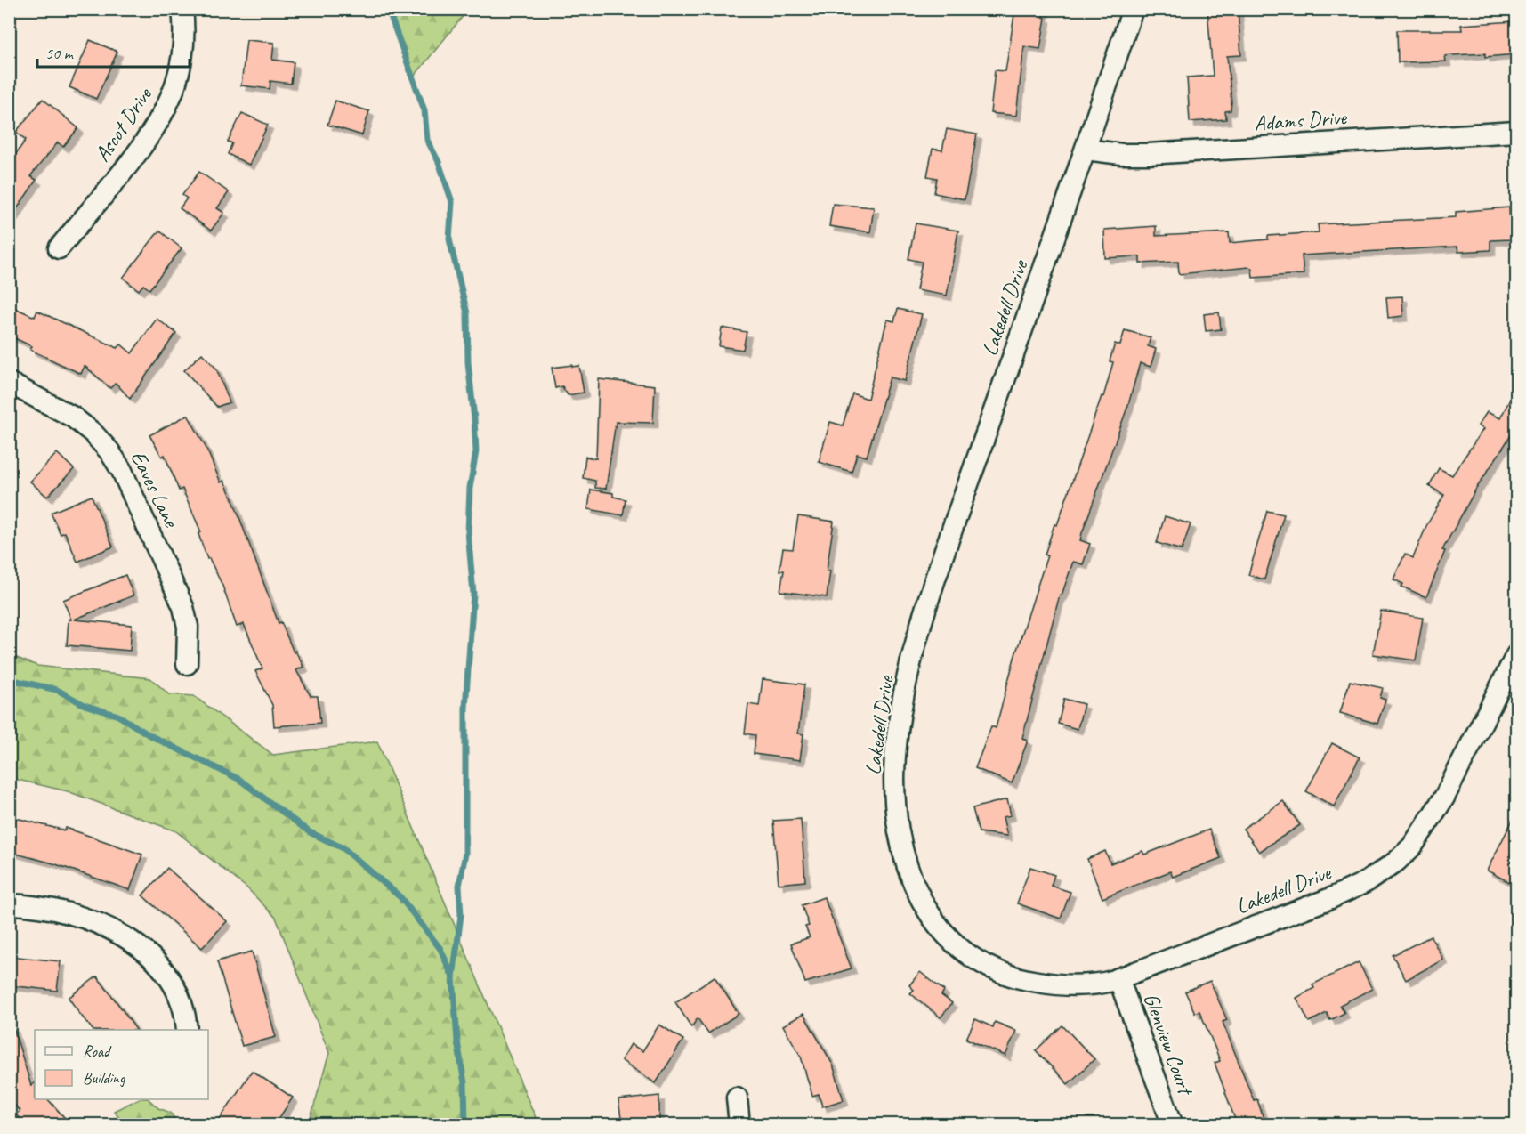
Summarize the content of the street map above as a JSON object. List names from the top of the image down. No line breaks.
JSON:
{"streets":{"street":["Adams Drive","Ascot Drive","Lakedell Drive","Eaves Lane","Glenview Court"]},"crossings":[["Adams Drive","Lakedell Drive"],["Lakedell Drive","Glenview Court"]],"legend":["Road","Building"],"scale_bar":"50 m"}
